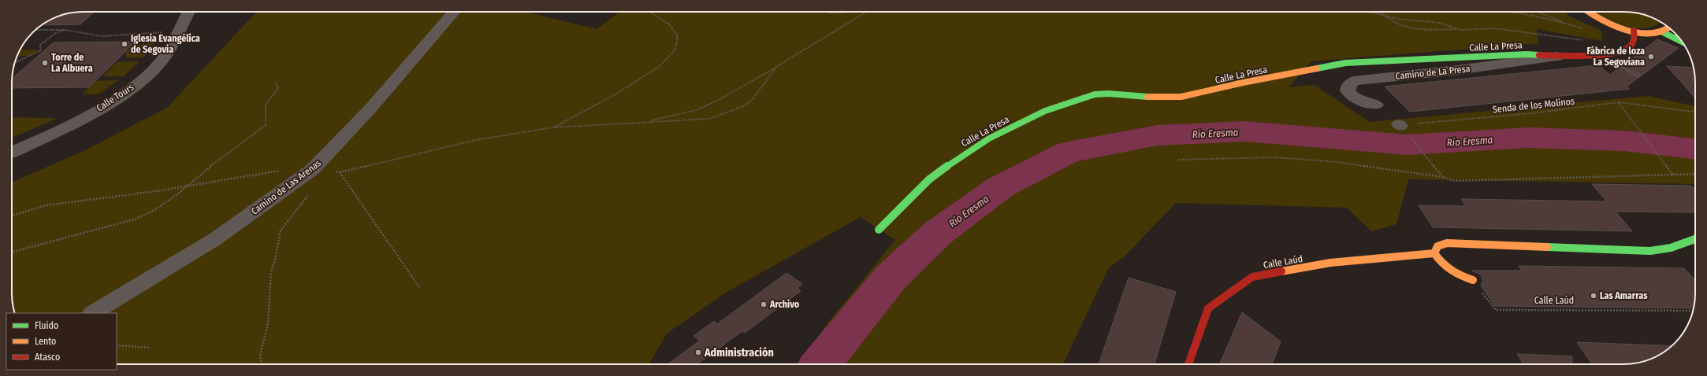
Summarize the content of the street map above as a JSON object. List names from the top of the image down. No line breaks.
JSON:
{"streets":{"street":["Calle La Presa","Camino de La Presa","Calle Tours","Camino de Las Arenas","Calle Laúd"],"path":["Senda de los Molinos"]},"crossings":[["Calle La Presa","Camino de La Presa"]],"water":["Río Eresma"],"places":["Iglesia Evangélica de Segovia","Fábrica de loza La Segoviana","Torre de La Albuera","Las Amarras","Archivo","Administración"],"legend":["Fluido","Lento","Atasco"]}
